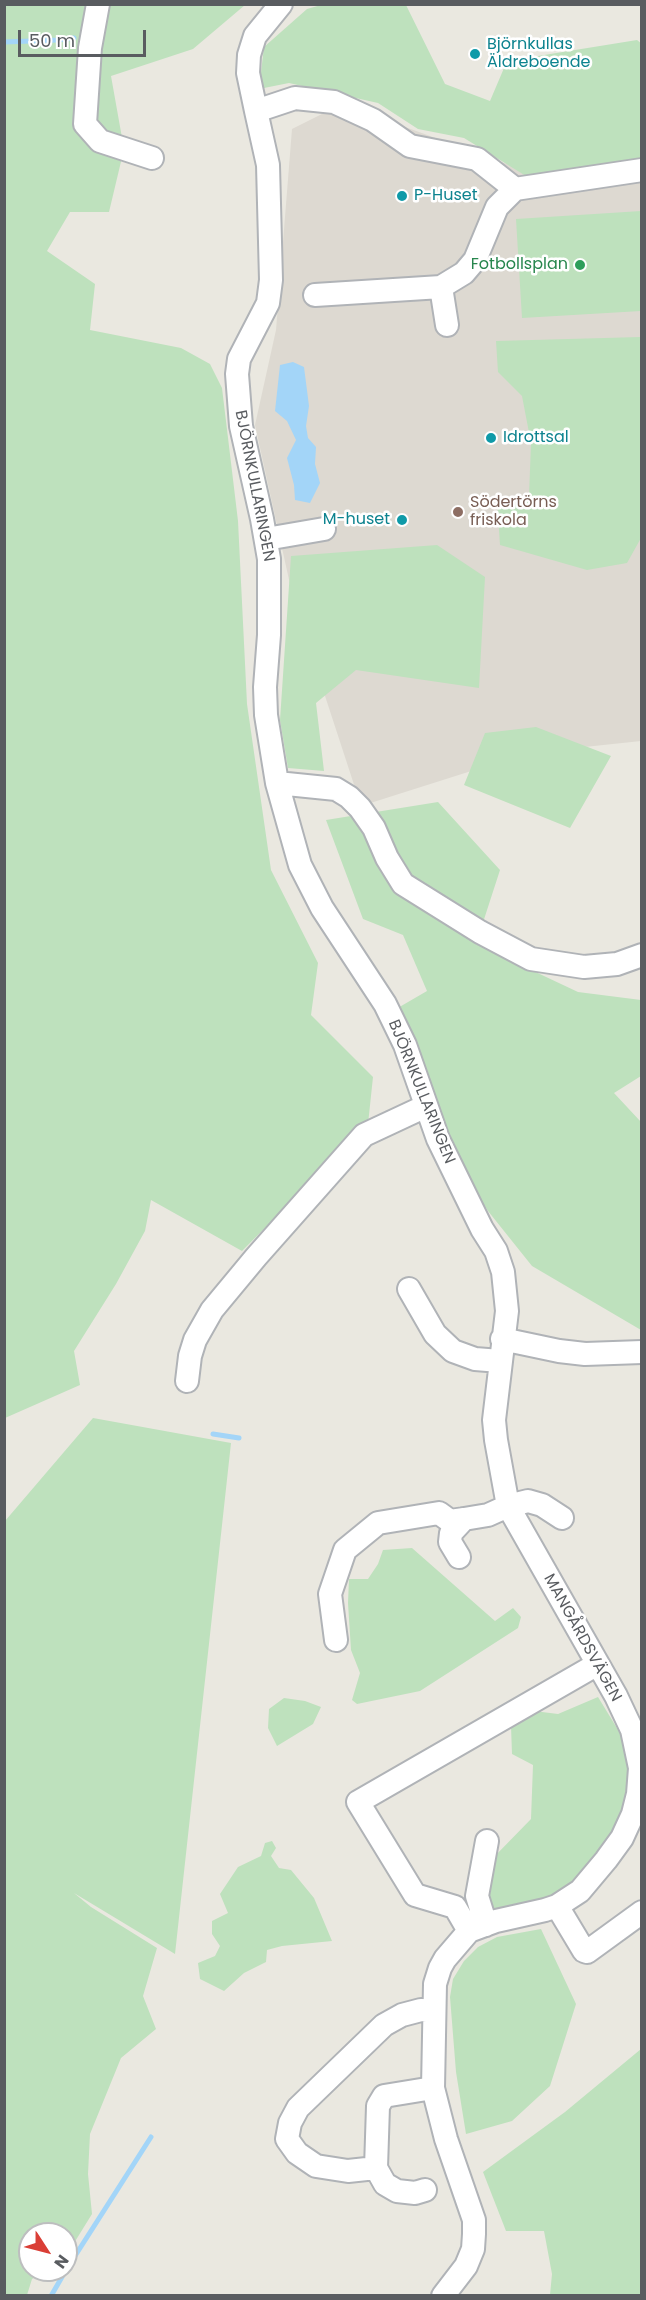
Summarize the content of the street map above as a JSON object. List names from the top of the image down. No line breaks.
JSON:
{"streets":{"street":["BJÖRNKULLARINGEN","MANGÅRDSVÄGEN"]},"crossings":[["BJÖRNKULLARINGEN","MANGÅRDSVÄGEN"]],"places":["Björnkullas Äldreboende","P-Huset","Fotbollsplan","Idrottsal","Södertörns friskola","M-huset"],"scale_bar":"50 m","north":"bottom right"}
